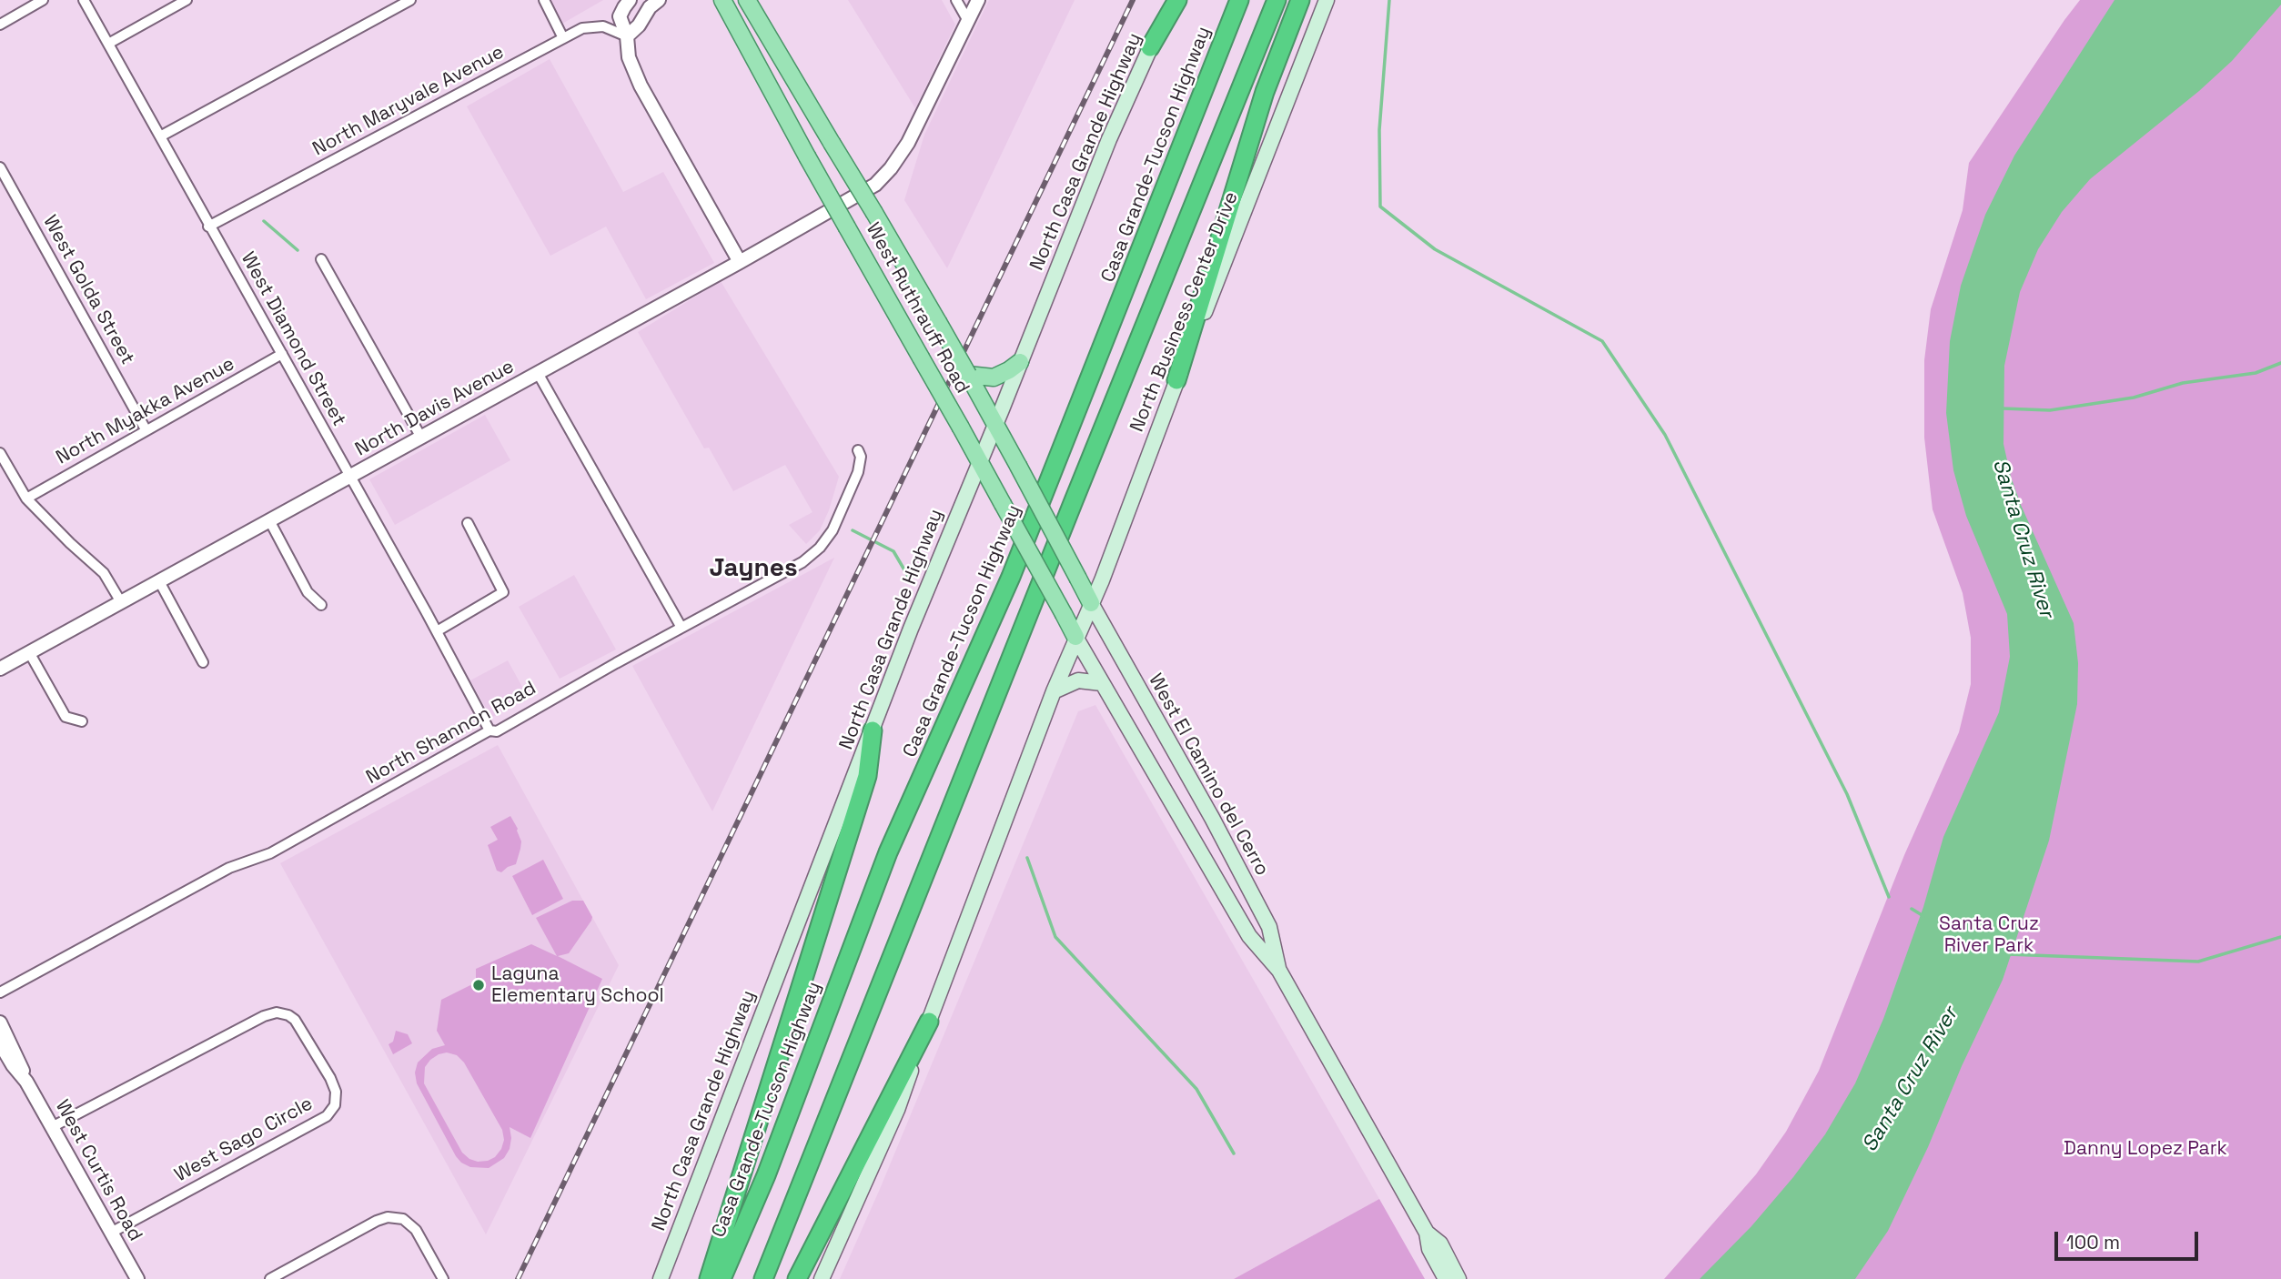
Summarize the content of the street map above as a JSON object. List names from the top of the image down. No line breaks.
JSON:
{"streets":{"highway":["Casa Grande-Tucson Highway"],"main road":["North Casa Grande Highway","West Ruthrauff Road","North Business Center Drive","West El Camino del Cerro"],"street":["North Maryvale Avenue","West Golda Street","West Diamond Street","North Davis Avenue","North Myakka Avenue","North Shannon Road","West Sago Circle","West Curtis Road"]},"crossings":[["North Maryvale Avenue","West Diamond Street"],["North Casa Grande Highway","West Ruthrauff Road"],["West Golda Street","North Myakka Avenue"],["West Ruthrauff Road","North Business Center Drive"],["West Ruthrauff Road","West El Camino del Cerro"],["North Business Center Drive","West El Camino del Cerro"],["West Diamond Street","North Davis Avenue"],["West Diamond Street","North Myakka Avenue"],["West Diamond Street","North Shannon Road"],["West Sago Circle","West Curtis Road"]],"districts":["Jaynes"],"water":["Santa Cruz River"],"parks":["Santa Cruz River Park","Danny Lopez Park"],"places":["Laguna Elementary School"],"scale_bar":"100 m"}
